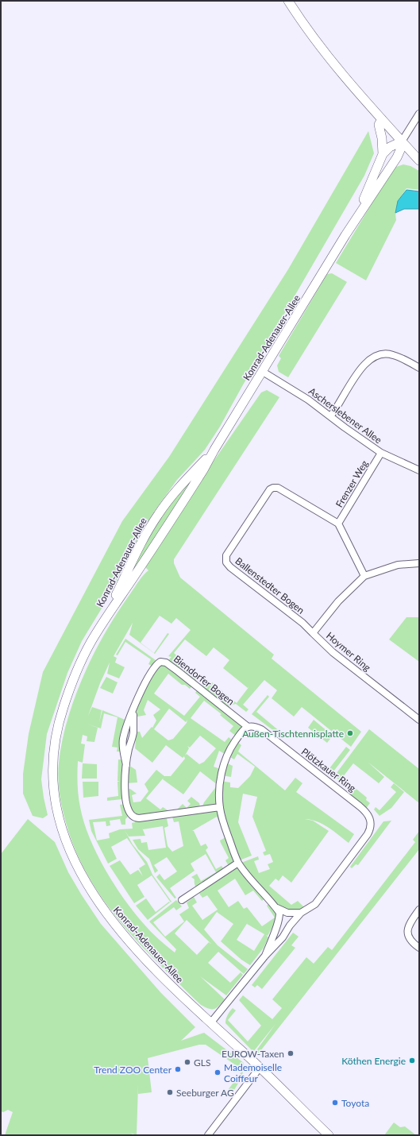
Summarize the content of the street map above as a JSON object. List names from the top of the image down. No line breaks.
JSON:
{"streets":{"main road":["Konrad-Adenauer-Allee"],"street":["Ascherslebener Allee","Frenzer Weg","Ballenstedter Bogen","Hoymer Ring","Biendorfer Bogen","Plötzkauer Ring"]},"crossings":[["Konrad-Adenauer-Allee","Ascherslebener Allee"],["Konrad-Adenauer-Allee","Plötzkauer Ring"],["Ascherslebener Allee","Frenzer Weg"],["Frenzer Weg","Ballenstedter Bogen"],["Ballenstedter Bogen","Hoymer Ring"],["Biendorfer Bogen","Plötzkauer Ring"]],"places":["Außen-Tischtennisplatte","EUROW-Taxen","Köthen Energie","GLS","Trend ZOO Center","Mademoiselle Coiffeur","Seeburger AG","Toyota"]}
